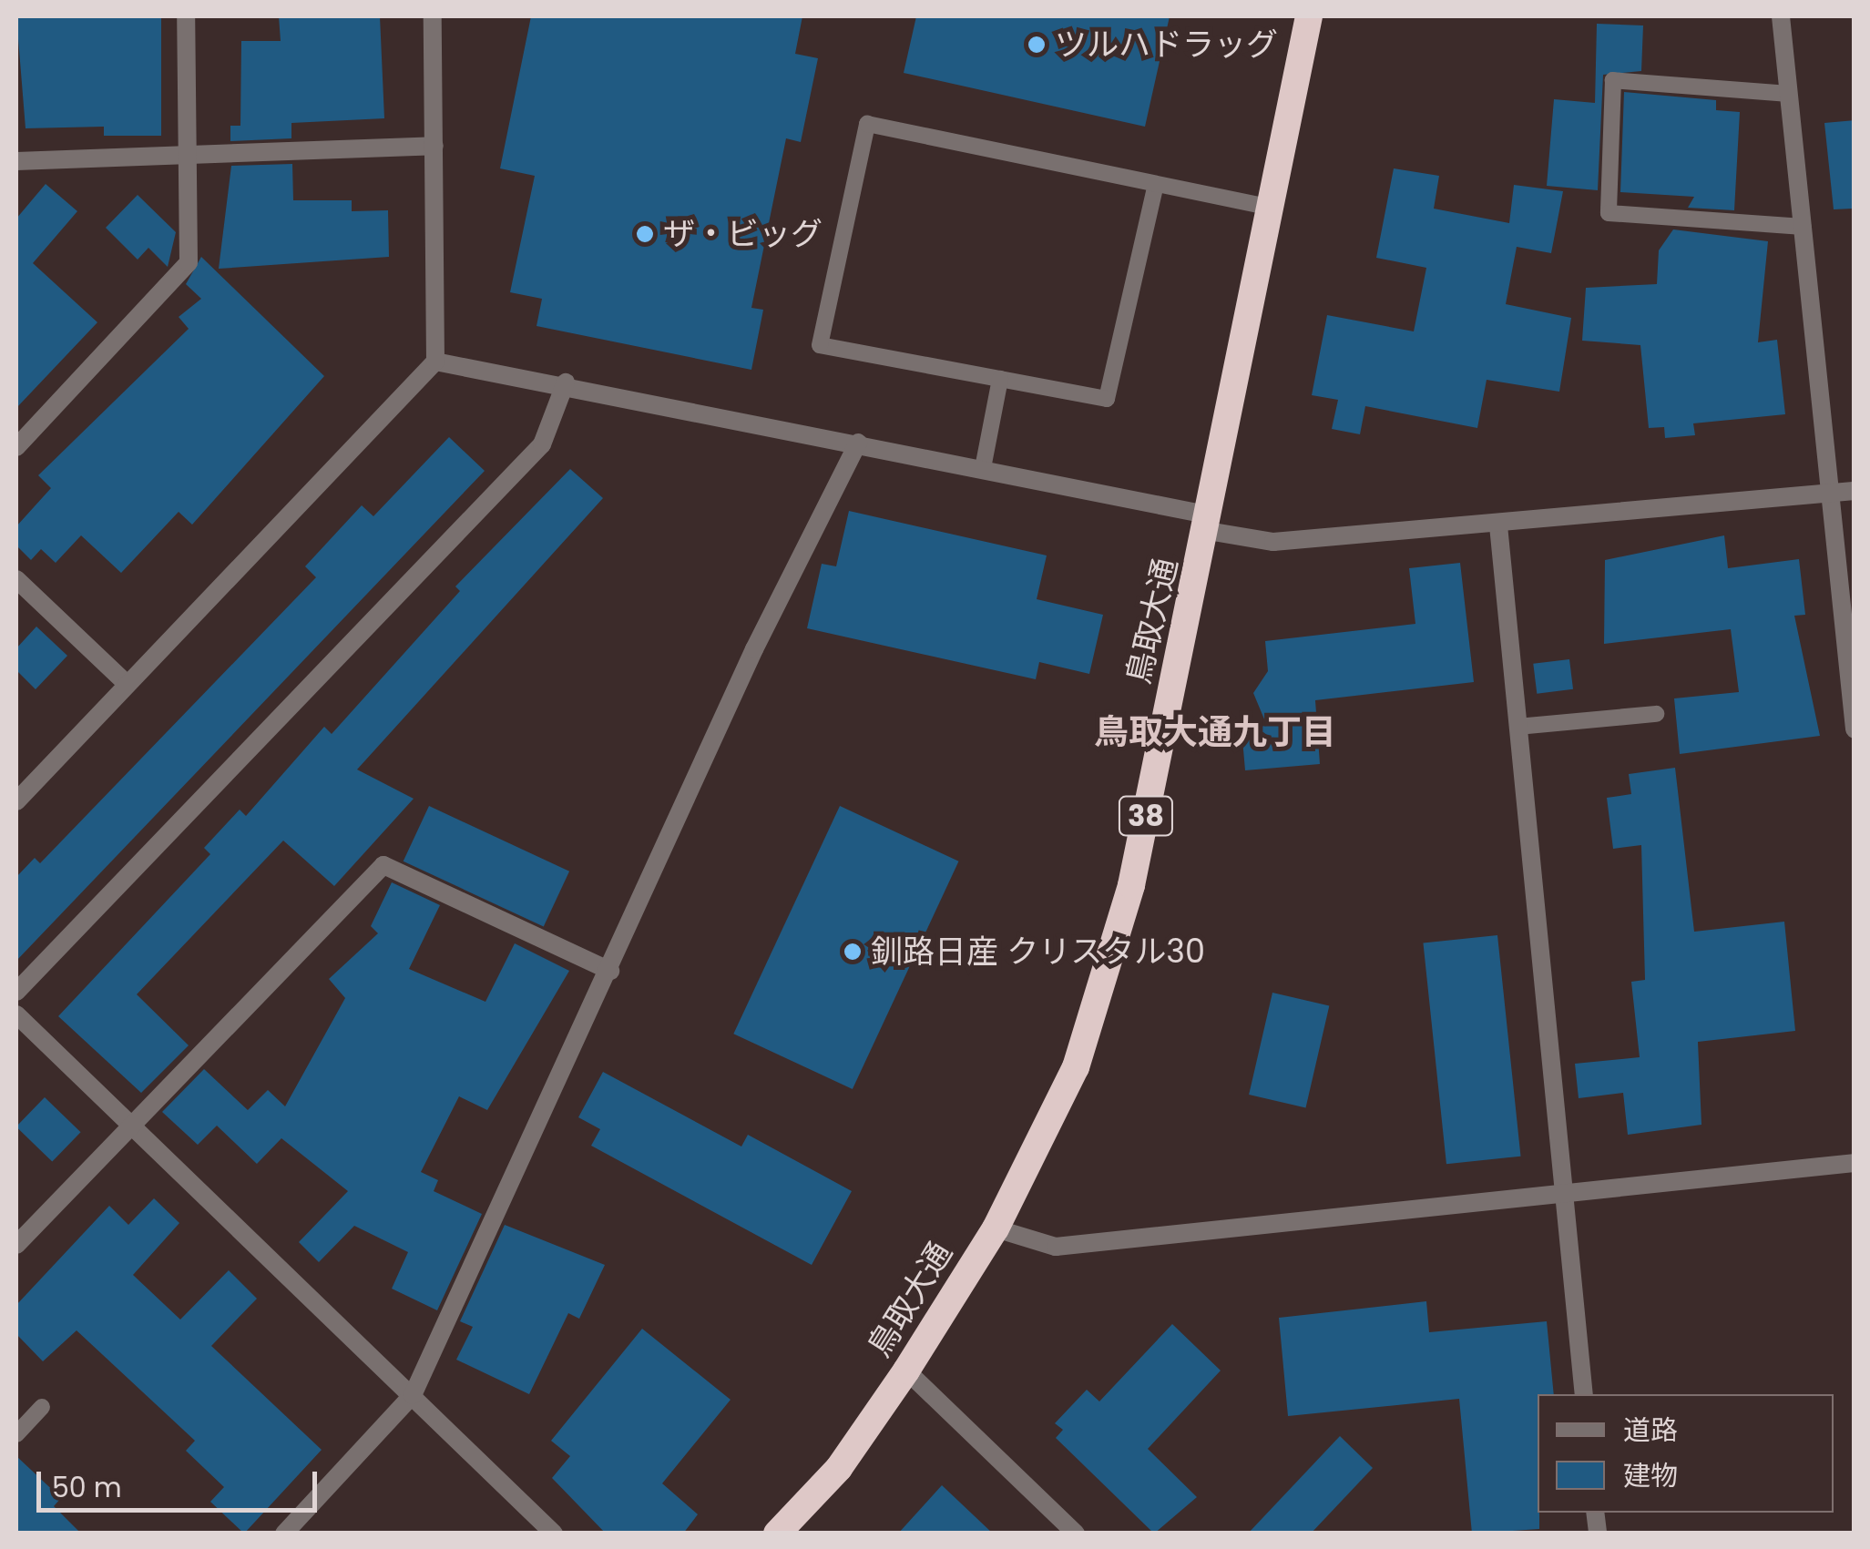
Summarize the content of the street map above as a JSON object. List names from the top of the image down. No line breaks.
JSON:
{"streets":{"highway":["鳥取大通","38"]},"districts":["鳥取大通九丁目"],"places":["ツルハドラッグ","ザ・ビッグ","釧路日産 クリスタル30"],"legend":["道路","建物"],"scale_bar":"50 m"}
